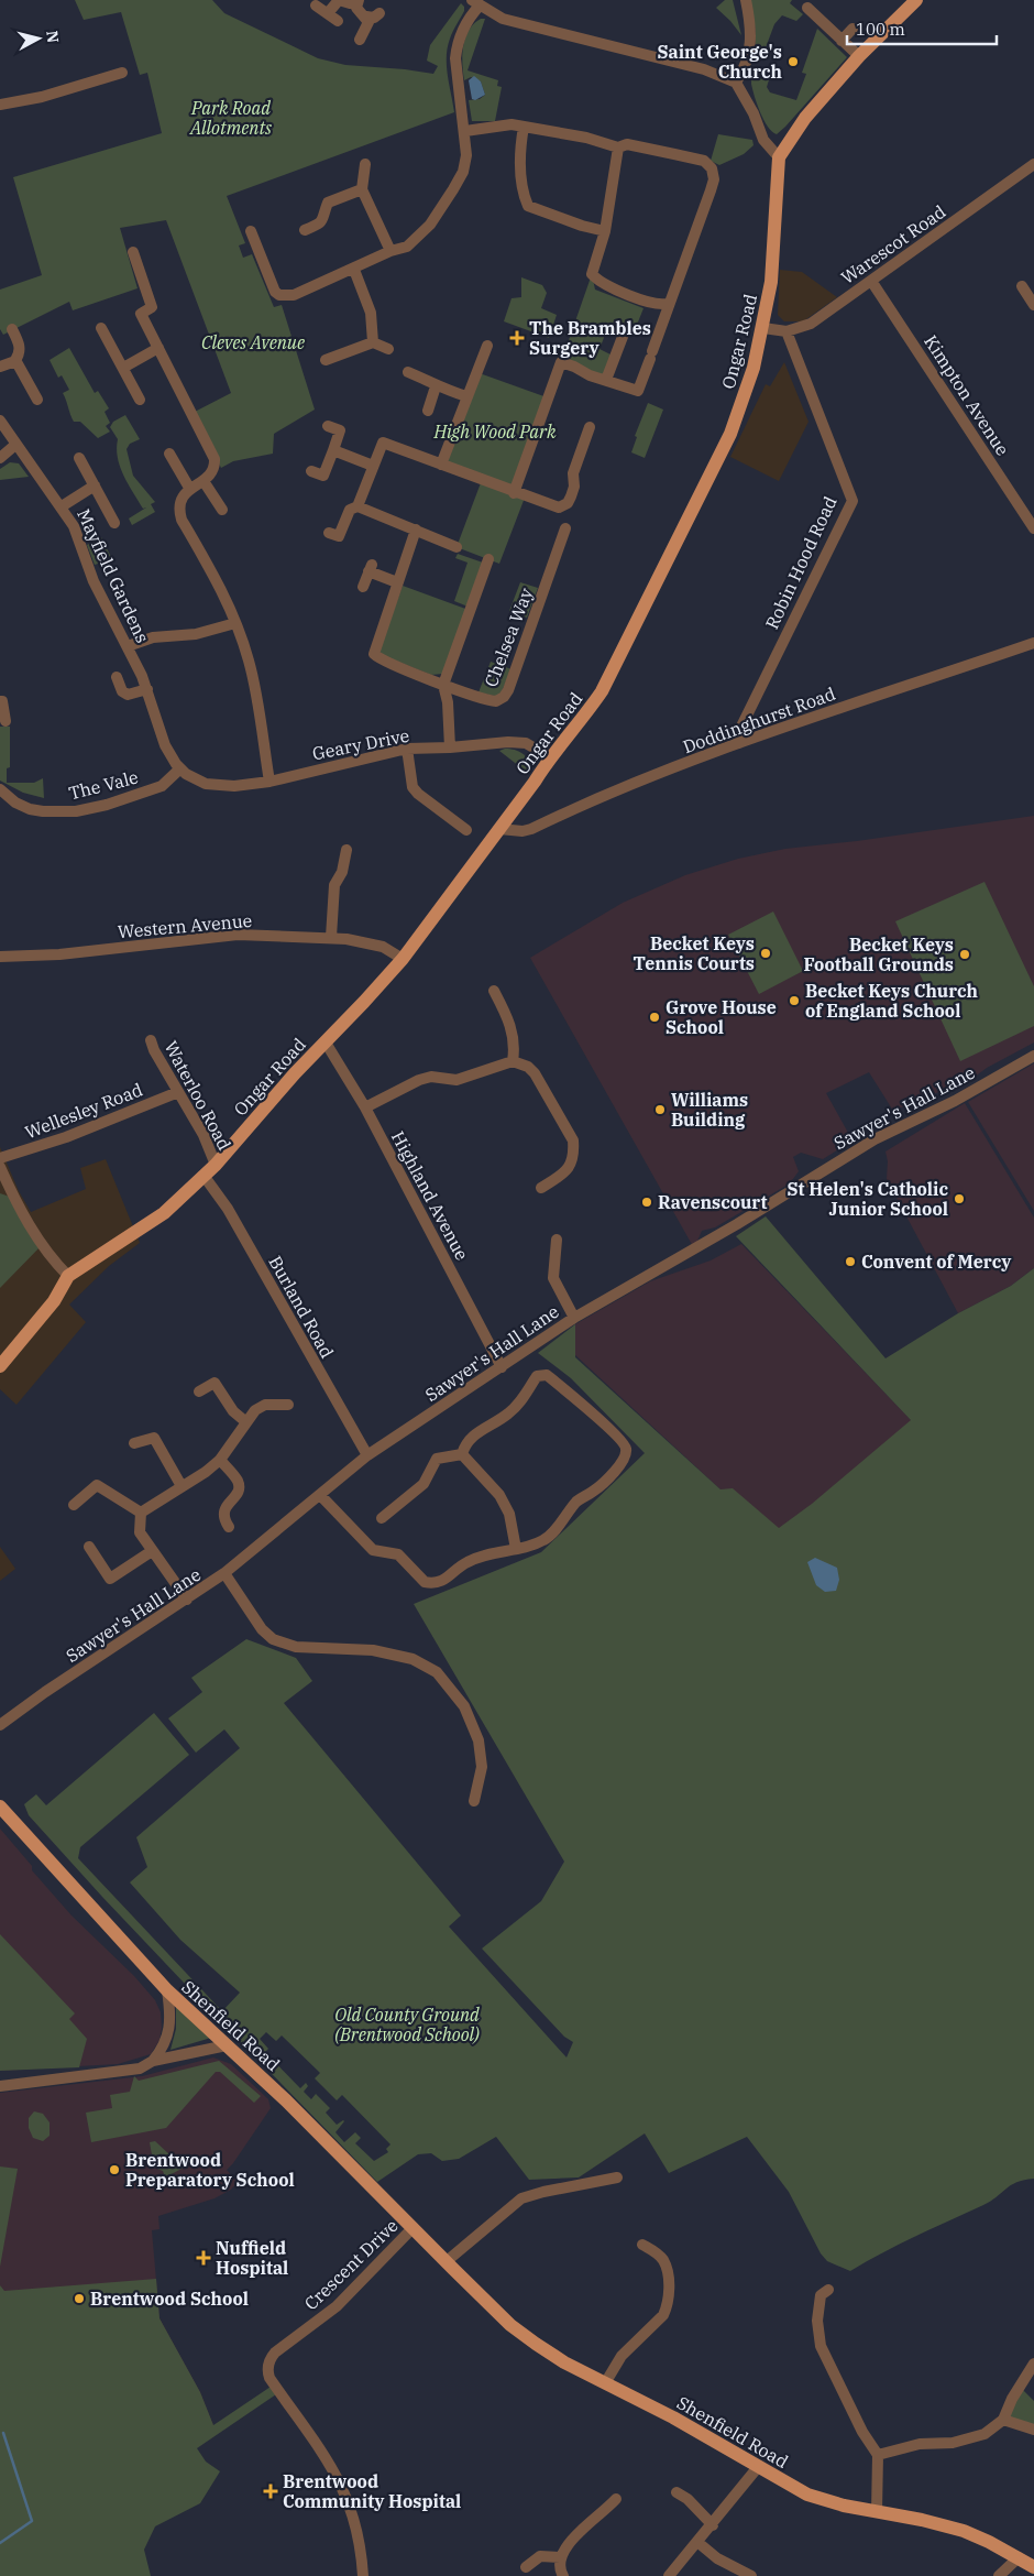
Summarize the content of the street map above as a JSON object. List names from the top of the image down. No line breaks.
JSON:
{"streets":{"main road":["Ongar Road","Shenfield Road"],"street":["Warescot Road","Kimpton Avenue","Robin Hood Road","Mayfield Gardens","Chelsea Way","Doddinghurst Road","Geary Drive","The Vale","Western Avenue","Waterloo Road","Sawyer's Hall Lane","Wellesley Road","Highland Avenue","Burland Road","Crescent Drive"]},"crossings":[["Warescot Road","Ongar Road"],["Warescot Road","Kimpton Avenue"],["Warescot Road","Robin Hood Road"],["Ongar Road","Doddinghurst Road"],["Ongar Road","Geary Drive"],["Ongar Road","Western Avenue"],["Ongar Road","Waterloo Road"],["Ongar Road","Highland Avenue"],["Ongar Road","Burland Road"],["Robin Hood Road","Doddinghurst Road"],["Mayfield Gardens","Geary Drive"],["Mayfield Gardens","The Vale"],["Geary Drive","The Vale"],["Waterloo Road","Wellesley Road"],["Sawyer's Hall Lane","Highland Avenue"],["Sawyer's Hall Lane","Burland Road"],["Shenfield Road","Crescent Drive"]],"parks":["Park Road Allotments","Cleves Avenue","High Wood Park","Old County Ground (Brentwood School)"],"places":{"other":["Saint George's Church","Becket Keys Tennis Courts","Becket Keys Football Grounds","Becket Keys Church of England School","Grove House School","Williams Building","St Helen's Catholic Junior School","Ravenscourt","Convent of Mercy","Brentwood Preparatory School","Brentwood School"],"health":["The Brambles Surgery","Nuffield Hospital","Brentwood Community Hospital"]},"scale_bar":"100 m","north":"right"}
